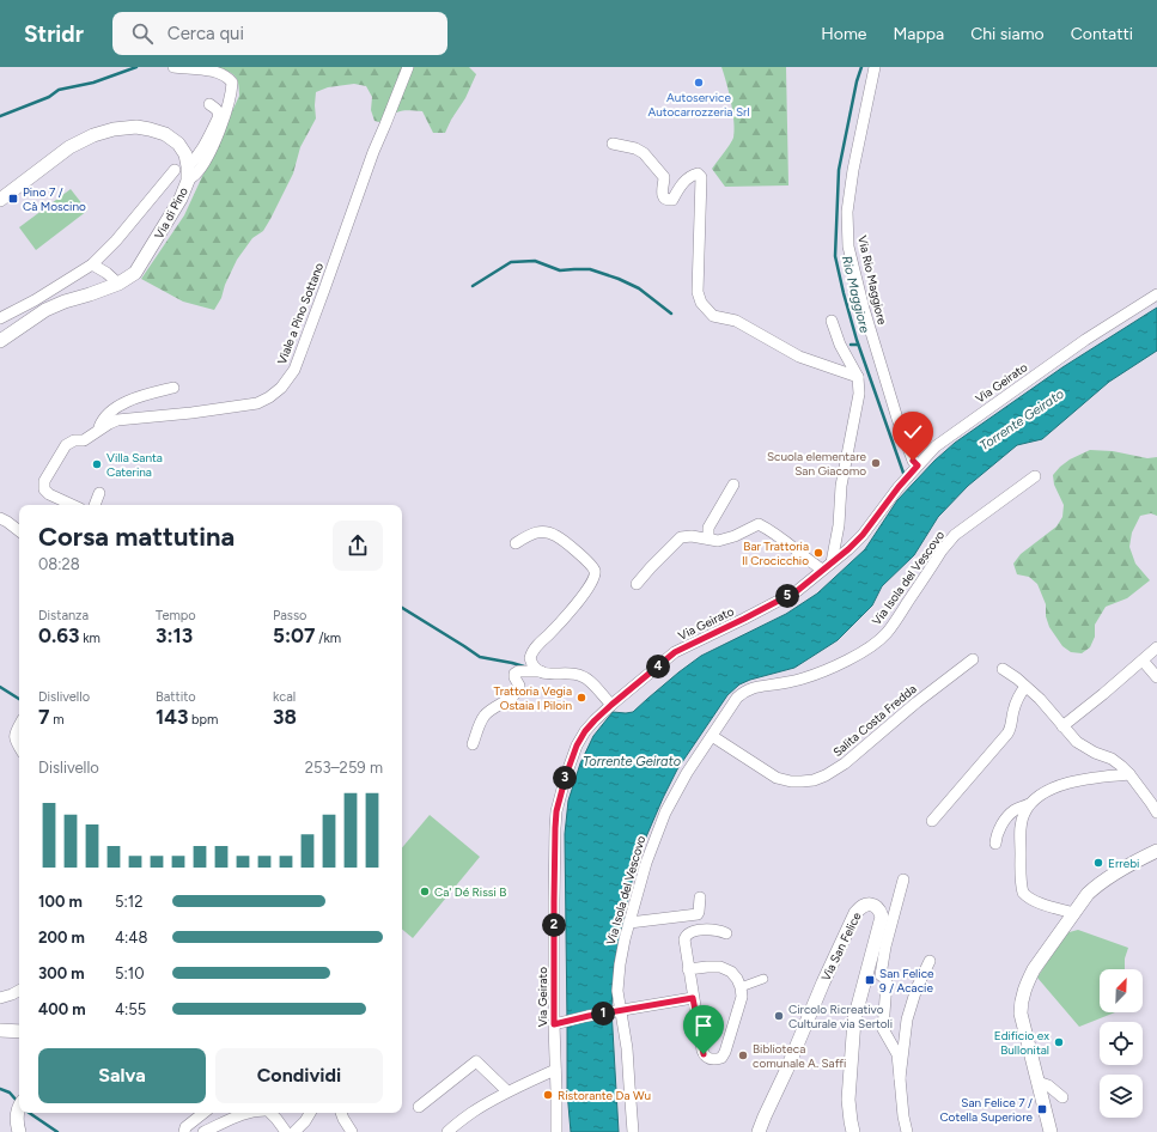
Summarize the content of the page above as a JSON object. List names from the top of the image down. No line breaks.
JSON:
{"streets":{"street":["Via di Pino","Via Rio Maggiore","Viale a Pino Sottano","Via Geirato","Via Isola del Vescovo","Salita Costa Fredda","Via San Felice"]},"crossings":[["Via Rio Maggiore","Via Geirato"],["Via Isola del Vescovo","Salita Costa Fredda"]],"water":["Rio Maggiore","Torrente Geirato"],"places":{"other":["Autoservice Autocarrozzeria Srl","Scuola elementare San Giacomo","Villa Santa Caterina","Bar Trattoria Il Crocicchio","Trattoria Vegia Ostaia I Piloin","Errebi","Ca' Dé Rissi B","Circolo Ricreativo Culturale via Sertoli","Edificio ex Bullonital","Biblioteca comunale A. Saffi","Ristorante Da Wu"],"transit":["Pino 7 / Cà Moscino","San Felice 9 / Acacie","San Felice 7 / Cotella Superiore"]},"north":"top right","page":{"header":"Stridr","search":"Cerca qui","nav":["Home","Mappa","Chi siamo","Contatti"],"heading":["Corsa mattutina","08:28"],"pins":["5","4","3","2","1"],"stats":[["Distanza","0.63 km"],["Tempo","3:13"],["Passo","5:07 /km"],["Dislivello","7 m"],["Battito","143 bpm"],["kcal","38"]],"chart":["Dislivello","253–259 m"],"list":[{"name":"100 m","note":"5:12"},{"name":"200 m","note":"4:48"},{"name":"300 m","note":"5:10"},{"name":"400 m","note":"4:55"}],"buttons":["Salva","Condividi"]}}
